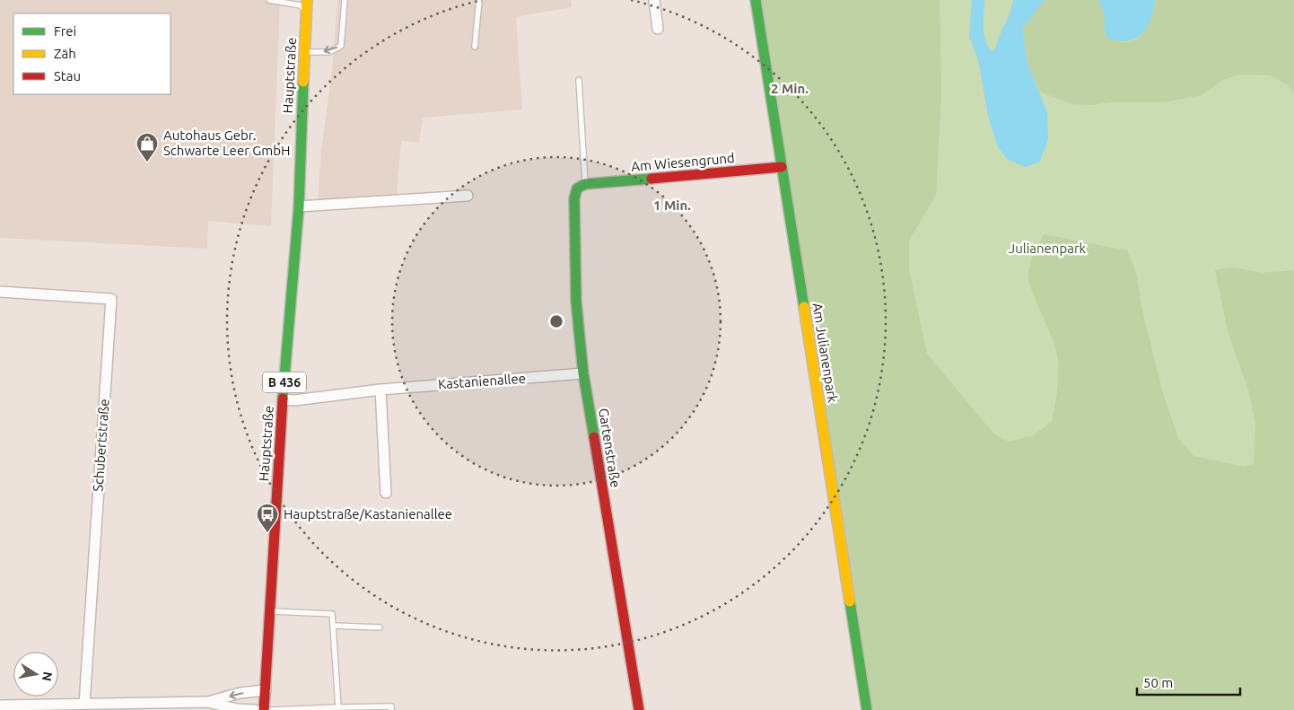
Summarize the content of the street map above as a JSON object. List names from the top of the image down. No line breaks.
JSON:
{"streets":{"street":["Hauptstraße","Am Wiesengrund","Am Julianenpark","Kastanienallee","B 436","Schubertstraße","Gartenstraße"]},"crossings":[["Hauptstraße","Kastanienallee"],["Am Wiesengrund","Am Julianenpark"],["Am Wiesengrund","Gartenstraße"],["Kastanienallee","Gartenstraße"]],"parks":["Julianenpark"],"places":{"shop":["Autohaus Gebr. Schwarte Leer GmbH"],"bus stop":["Hauptstraße/Kastanienallee"]},"legend":["Frei","Zäh","Stau"],"scale_bar":"50 m","north":"right","rings":["2 Min.","1 Min."]}
